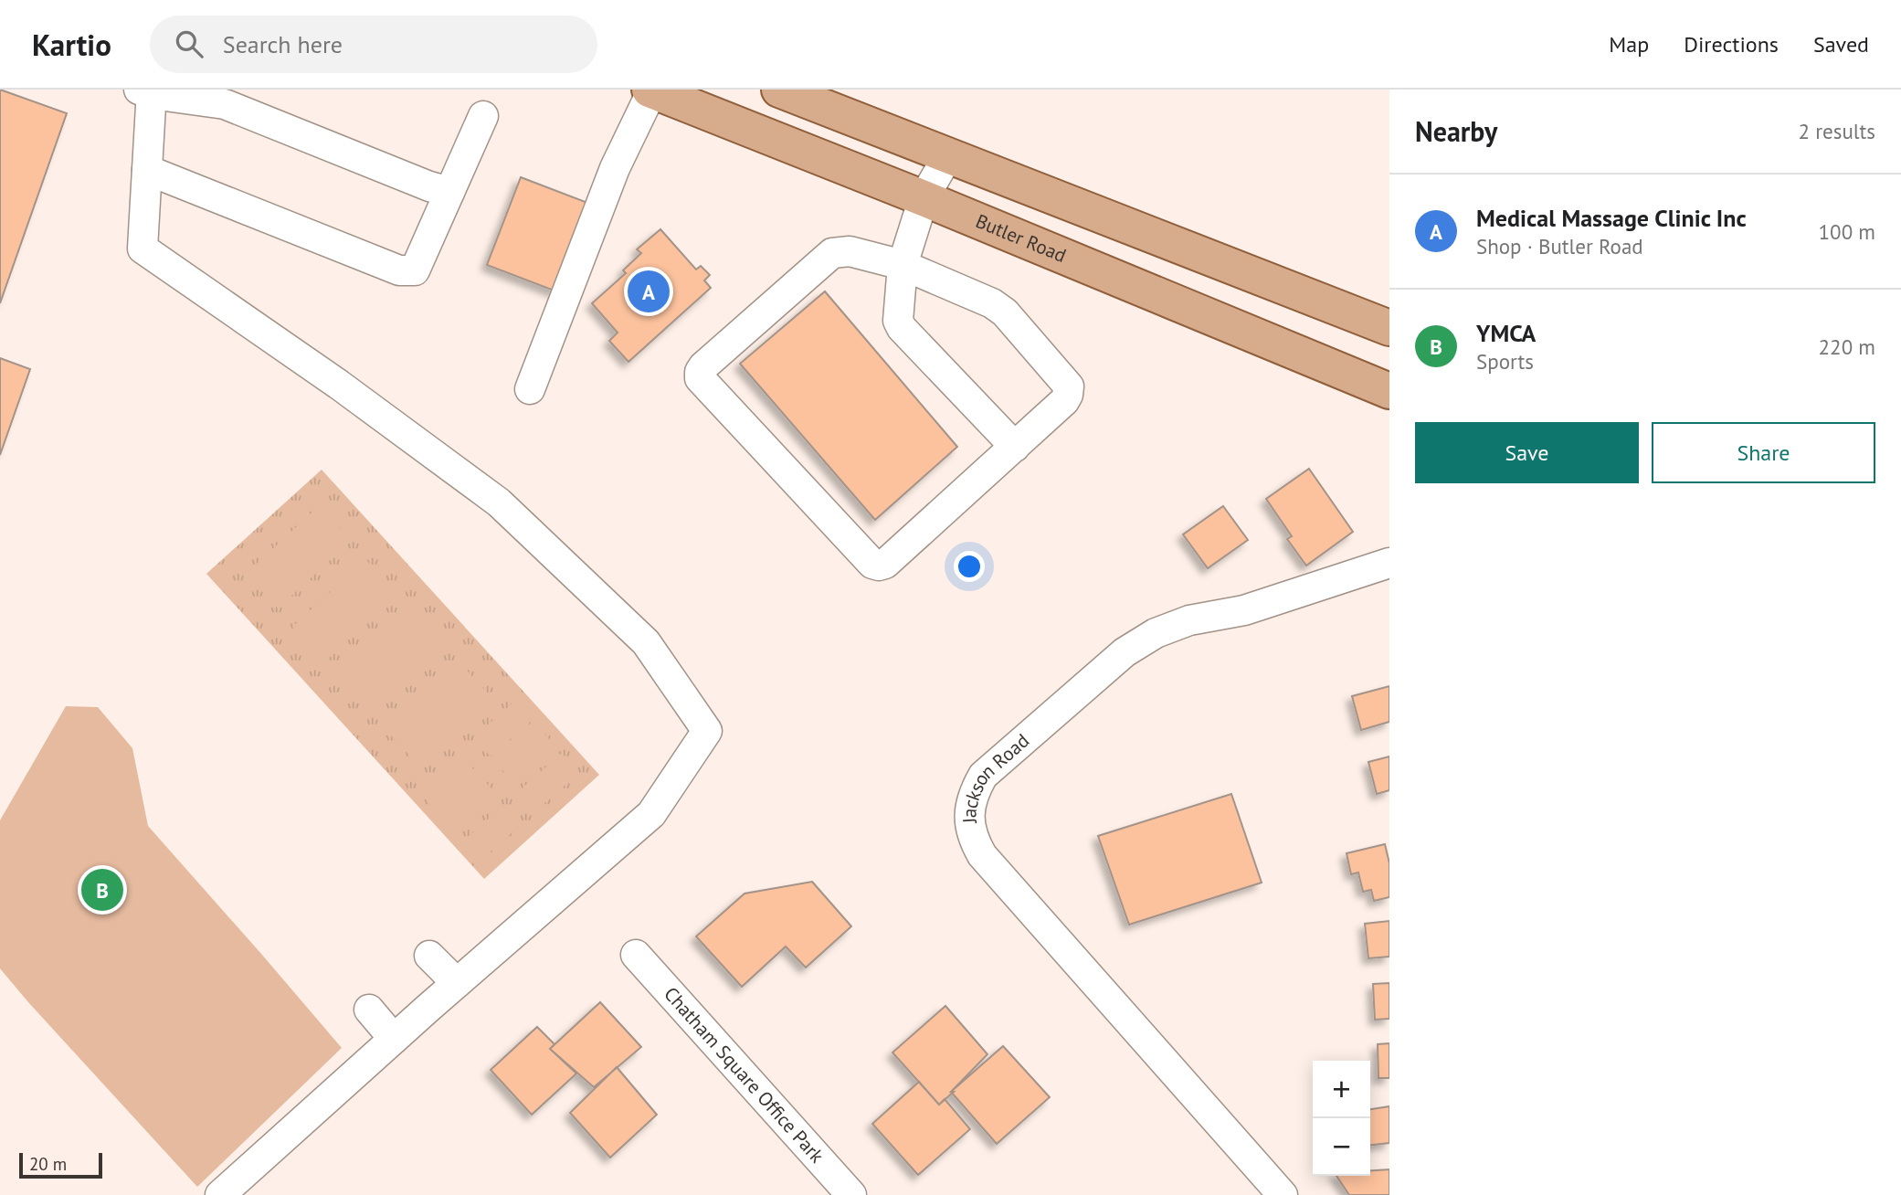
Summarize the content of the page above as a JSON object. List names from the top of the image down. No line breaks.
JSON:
{"streets":{"main road":["Butler Road"],"street":["Jackson Road","Chatham Square Office Park"]},"scale_bar":"20 m","page":{"header":"Kartio","search":"Search here","nav":["Map","Directions","Saved"],"heading":["Nearby","2 results"],"list":[{"mark":"A","name":"Medical Massage Clinic Inc","note":"Shop · Butler Road","value":"100 m"},{"mark":"B","name":"YMCA","note":"Sports","value":"220 m"}],"pins":["A","B"],"buttons":["Save","Share"],"map_buttons":["+","−"],"scale":"20 m"}}
